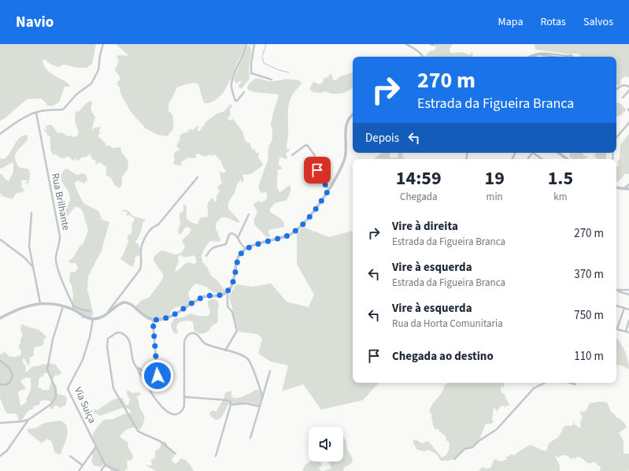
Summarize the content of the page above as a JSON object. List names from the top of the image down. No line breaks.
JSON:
{"streets":{"street":["Rua Brilhante","Via Suiça"]},"page":{"header":"Navio","nav":["Mapa","Rotas","Salvos"],"turn":["270 m","Estrada da Figueira Branca"],"then":"Depois","eta":["14:59","Chegada","19","min","1.5","km"],"list":[{"name":"Vire à direita","note":"Estrada da Figueira Branca","value":"270 m"},{"name":"Vire à esquerda","note":"Estrada da Figueira Branca","value":"370 m"},{"name":"Vire à esquerda","note":"Rua da Horta Comunitaria","value":"750 m"},{"name":"Chegada ao destino","value":"110 m"}]}}
